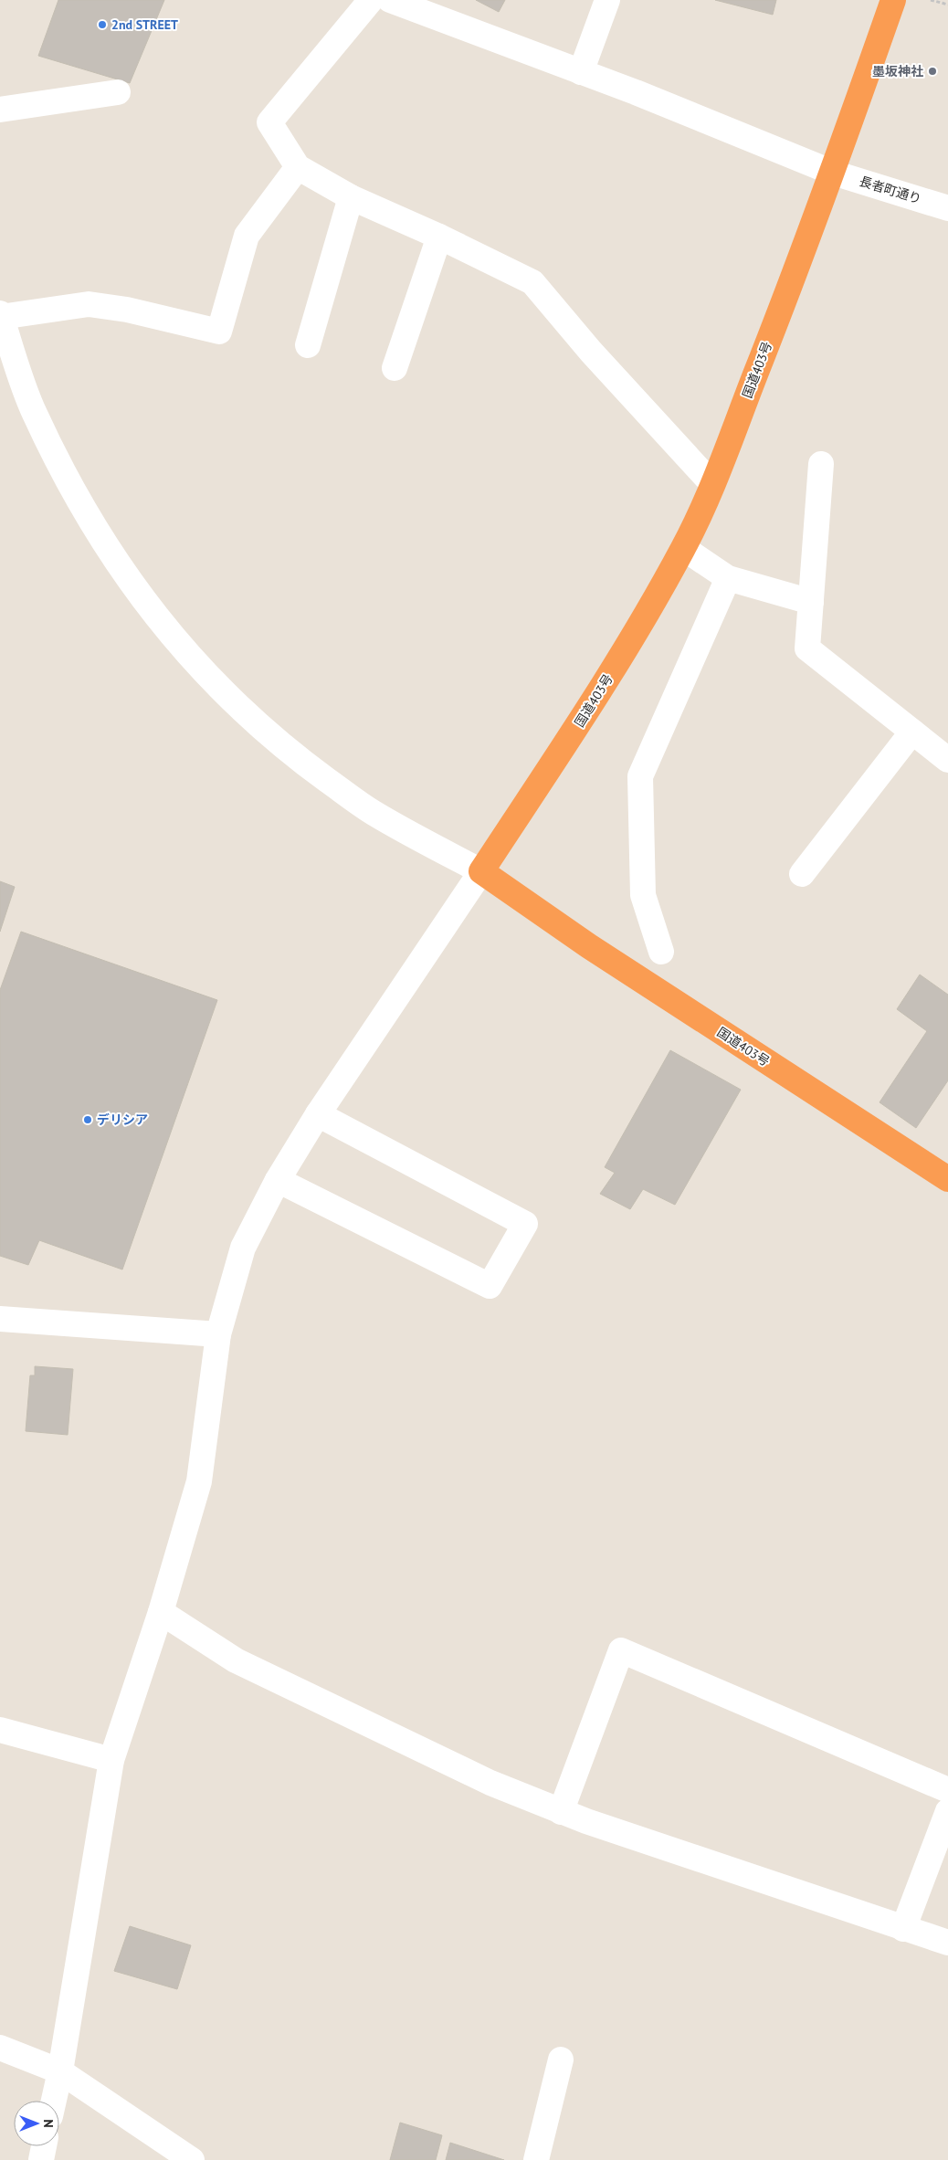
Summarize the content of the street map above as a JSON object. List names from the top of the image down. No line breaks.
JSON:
{"streets":{"highway":["国道403号"],"street":["長者町通り"]},"crossings":[["長者町通り","国道403号"]],"places":["2nd STREET","墨坂神社","デリシア"],"north":"right"}
